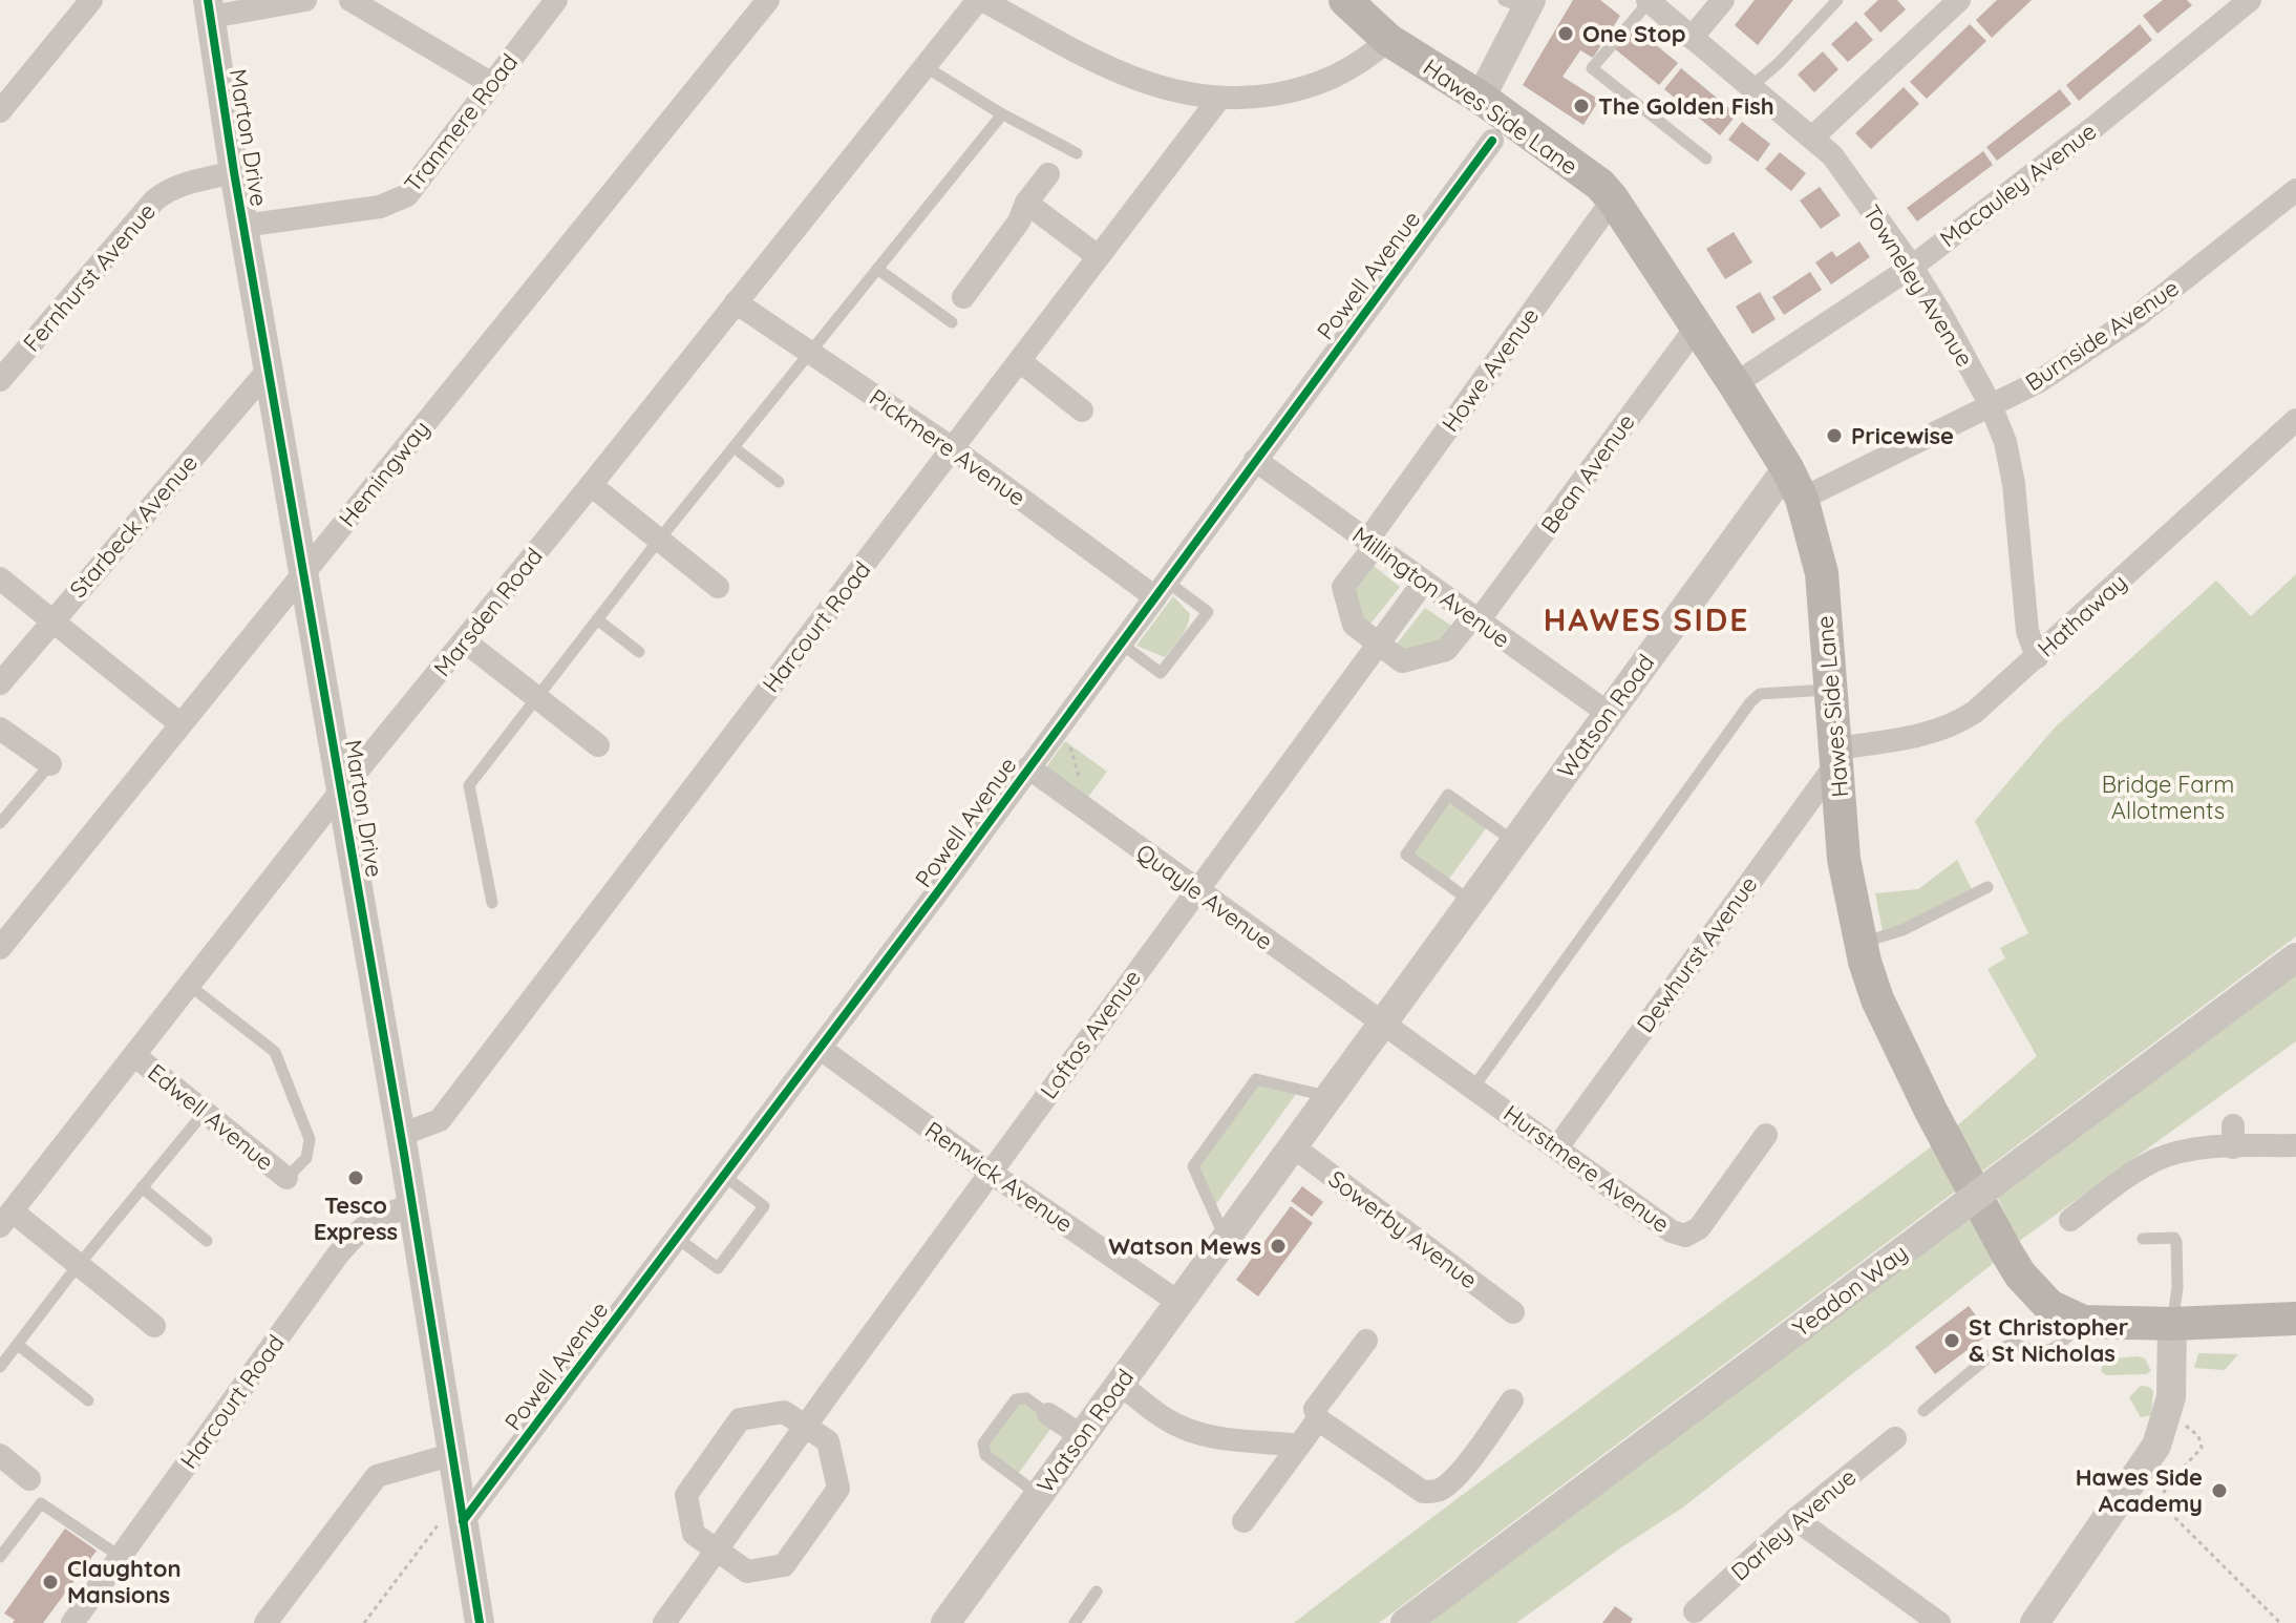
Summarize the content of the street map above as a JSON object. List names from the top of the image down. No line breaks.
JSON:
{"streets":{"main road":["Hawes Side Lane"],"street":["Tranmere Road","Marton Drive","Macauley Avenue","Powell Avenue","Fernhurst Avenue","Towneley Avenue","Burnside Avenue","Howe Avenue","Pickmere Avenue","Hemingway","Bean Avenue","Starbeck Avenue","Millington Avenue","Marsden Road","Hathaway","Harcourt Road","Watson Road","Quayle Avenue","Dewhurst Avenue","Loftos Avenue","Edwell Avenue","Hurstmere Avenue","Renwick Avenue","Sowerby Avenue","Yeadon Way","Darley Avenue"]},"crossings":[["Hawes Side Lane","Macauley Avenue"],["Hawes Side Lane","Burnside Avenue"],["Hawes Side Lane","Howe Avenue"],["Hawes Side Lane","Bean Avenue"],["Hawes Side Lane","Hathaway"],["Hawes Side Lane","Watson Road"],["Hawes Side Lane","Dewhurst Avenue"],["Tranmere Road","Marton Drive"],["Marton Drive","Powell Avenue"],["Marton Drive","Fernhurst Avenue"],["Marton Drive","Hemingway"],["Marton Drive","Starbeck Avenue"],["Marton Drive","Marsden Road"],["Marton Drive","Harcourt Road"],["Macauley Avenue","Towneley Avenue"],["Powell Avenue","Pickmere Avenue"],["Powell Avenue","Millington Avenue"],["Powell Avenue","Quayle Avenue"],["Powell Avenue","Renwick Avenue"],["Towneley Avenue","Burnside Avenue"],["Towneley Avenue","Hathaway"],["Howe Avenue","Millington Avenue"],["Pickmere Avenue","Marsden Road"],["Pickmere Avenue","Harcourt Road"],["Bean Avenue","Millington Avenue"],["Millington Avenue","Watson Road"],["Millington Avenue","Loftos Avenue"],["Marsden Road","Edwell Avenue"],["Hathaway","Dewhurst Avenue"],["Watson Road","Quayle Avenue"],["Watson Road","Hurstmere Avenue"],["Watson Road","Renwick Avenue"],["Watson Road","Sowerby Avenue"],["Quayle Avenue","Loftos Avenue"],["Quayle Avenue","Hurstmere Avenue"],["Dewhurst Avenue","Hurstmere Avenue"],["Loftos Avenue","Renwick Avenue"]],"districts":["HAWES SIDE"],"parks":["Bridge Farm Allotments"],"places":["One Stop","The Golden Fish","Pricewise","Tesco Express","Watson Mews","St Christopher & St Nicholas","Hawes Side Academy","Claughton Mansions"]}
